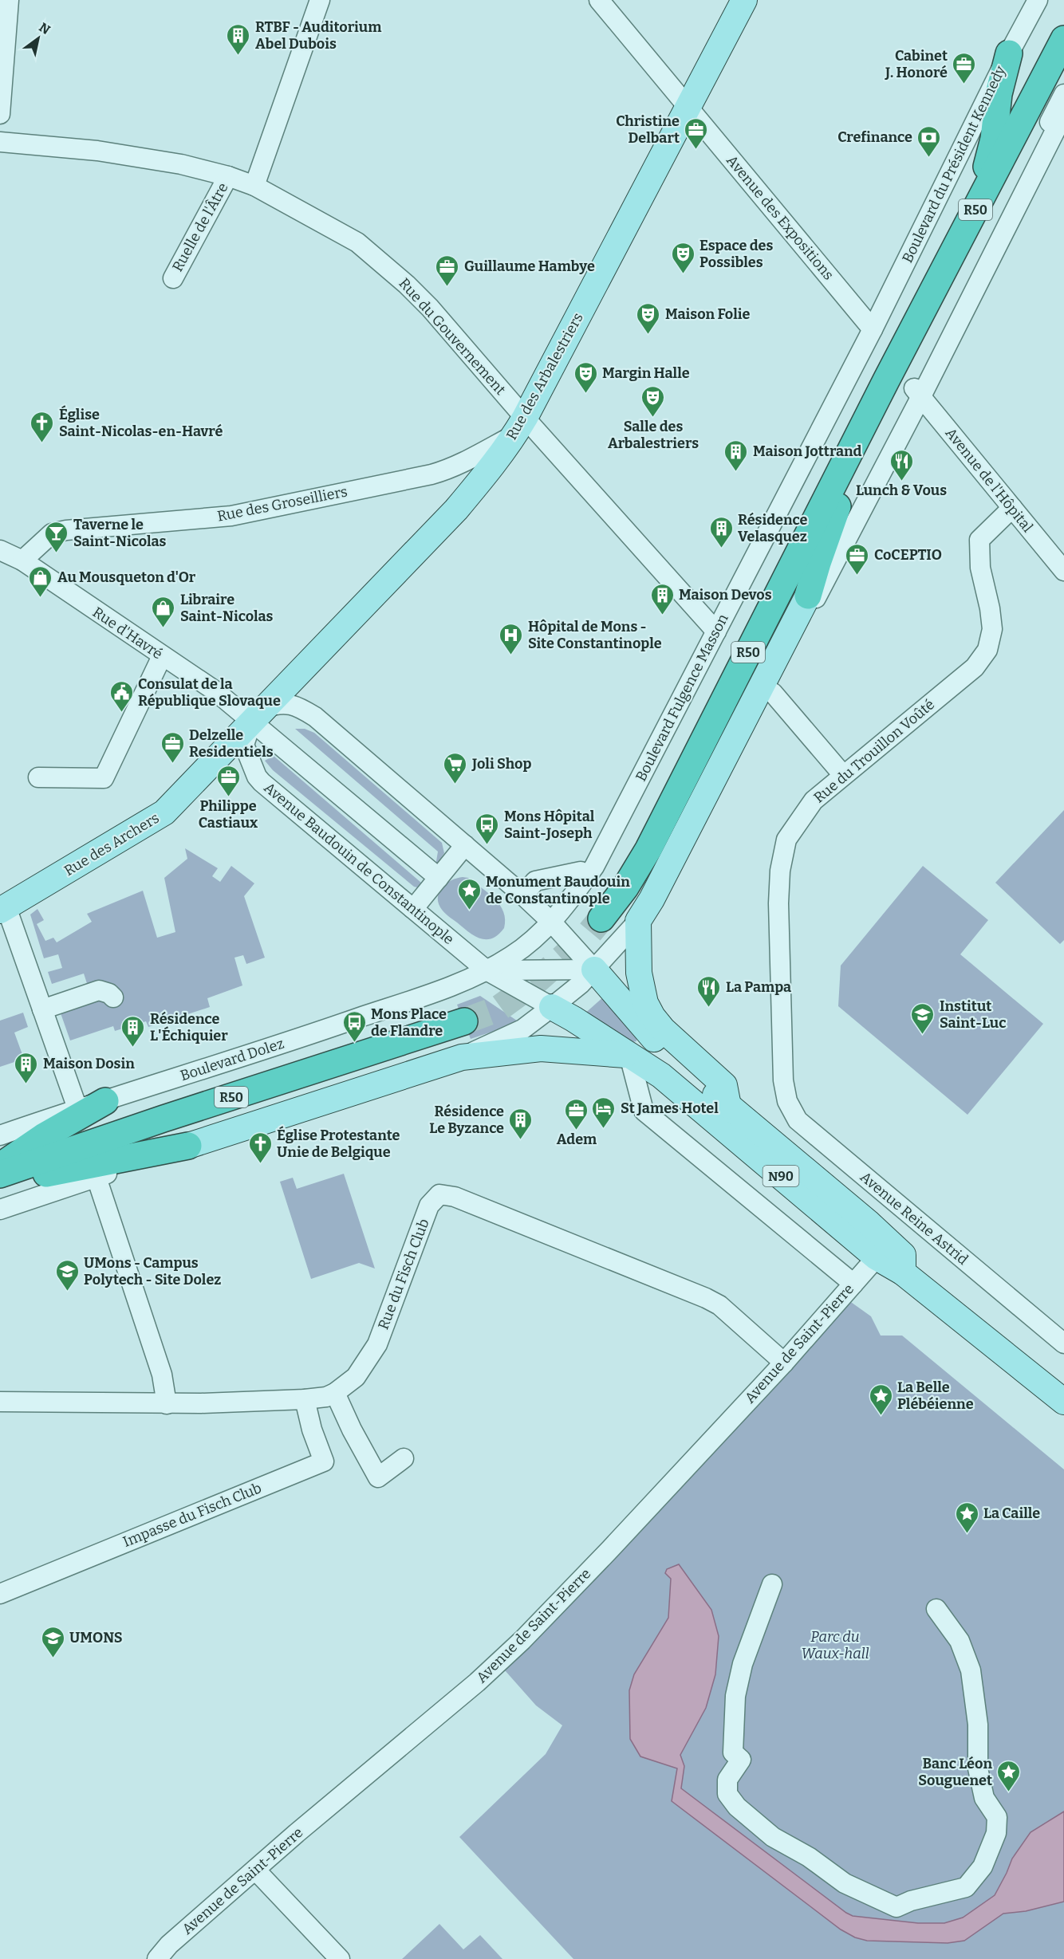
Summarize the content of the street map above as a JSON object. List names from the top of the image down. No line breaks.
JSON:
{"streets":{"highway":["R50"],"main road":["Rue des Arbalestriers","Rue des Archers","N90"],"street":["Boulevard du Président Kennedy","Avenue des Expositions","Ruelle de l'Âtre","Rue du Gouvernement","Avenue de l'Hôpital","Rue des Groseilliers","Rue d'Havré","Boulevard Fulgence Masson","Rue du Trouillon Voûté","Avenue Baudouin de Constantinople","Boulevard Dolez","Avenue Reine Astrid","Rue du Fisch Club","Avenue de Saint-Pierre","Impasse du Fisch Club"]},"crossings":[["Boulevard du Président Kennedy","Avenue des Expositions"],["Boulevard du Président Kennedy","Boulevard Fulgence Masson"],["Avenue des Expositions","Rue des Arbalestriers"],["Avenue des Expositions","Boulevard Fulgence Masson"],["Ruelle de l'Âtre","Rue du Gouvernement"],["Rue du Gouvernement","Rue des Arbalestriers"],["Rue du Gouvernement","Rue des Groseilliers"],["Rue du Gouvernement","Boulevard Fulgence Masson"],["Rue des Arbalestriers","Rue des Groseilliers"],["Rue des Arbalestriers","Rue d'Havré"],["Rue des Arbalestriers","Rue des Archers"],["Rue des Arbalestriers","Avenue Baudouin de Constantinople"],["Avenue de l'Hôpital","Rue du Trouillon Voûté"],["Rue des Groseilliers","Rue d'Havré"],["Rue d'Havré","Rue des Archers"],["Rue d'Havré","Avenue Baudouin de Constantinople"],["Boulevard Fulgence Masson","Avenue Baudouin de Constantinople"],["Boulevard Fulgence Masson","Boulevard Dolez"],["Rue du Trouillon Voûté","Avenue Reine Astrid"],["Rue des Archers","Avenue Baudouin de Constantinople"],["Avenue Baudouin de Constantinople","Boulevard Dolez"],["N90","Avenue de Saint-Pierre"],["Rue du Fisch Club","Avenue de Saint-Pierre"],["Rue du Fisch Club","Impasse du Fisch Club"]],"parks":["Parc du Waux-hall"],"places":{"building":["RTBF - Auditorium Abel Dubois","Maison Jottrand","Résidence Velasquez","Maison Devos","Résidence L'Échiquier","Maison Dosin","Résidence Le Byzance"],"office":["Cabinet J. Honoré","Christine Delbart","Guillaume Hambye","CoCEPTIO","Delzelle Residentiels","Philippe Castiaux","Adem"],"bank":["Crefinance"],"theatre":["Espace des Possibles","Maison Folie","Margin Halle","Salle des Arbalestriers"],"church":["Église Saint-Nicolas-en-Havré","Église Protestante Unie de Belgique"],"restaurant":["Lunch & Vous","La Pampa"],"bar":["Taverne le Saint-Nicolas"],"shop":["Au Mousqueton d'Or","Libraire Saint-Nicolas"],"hospital":["Hôpital de Mons - Site Constantinople"],"public building":["Consulat de la République Slovaque"],"supermarket":["Joli Shop"],"bus stop":["Mons Hôpital Saint-Joseph","Mons Place de Flandre"],"place":["Monument Baudouin de Constantinople","La Belle Plébéienne","La Caille","Banc Léon Souguenet"],"school or university":["Institut Saint-Luc","UMons - Campus Polytech - Site Dolez","UMONS"],"hotel":["St James Hotel"]},"north":"top right"}
